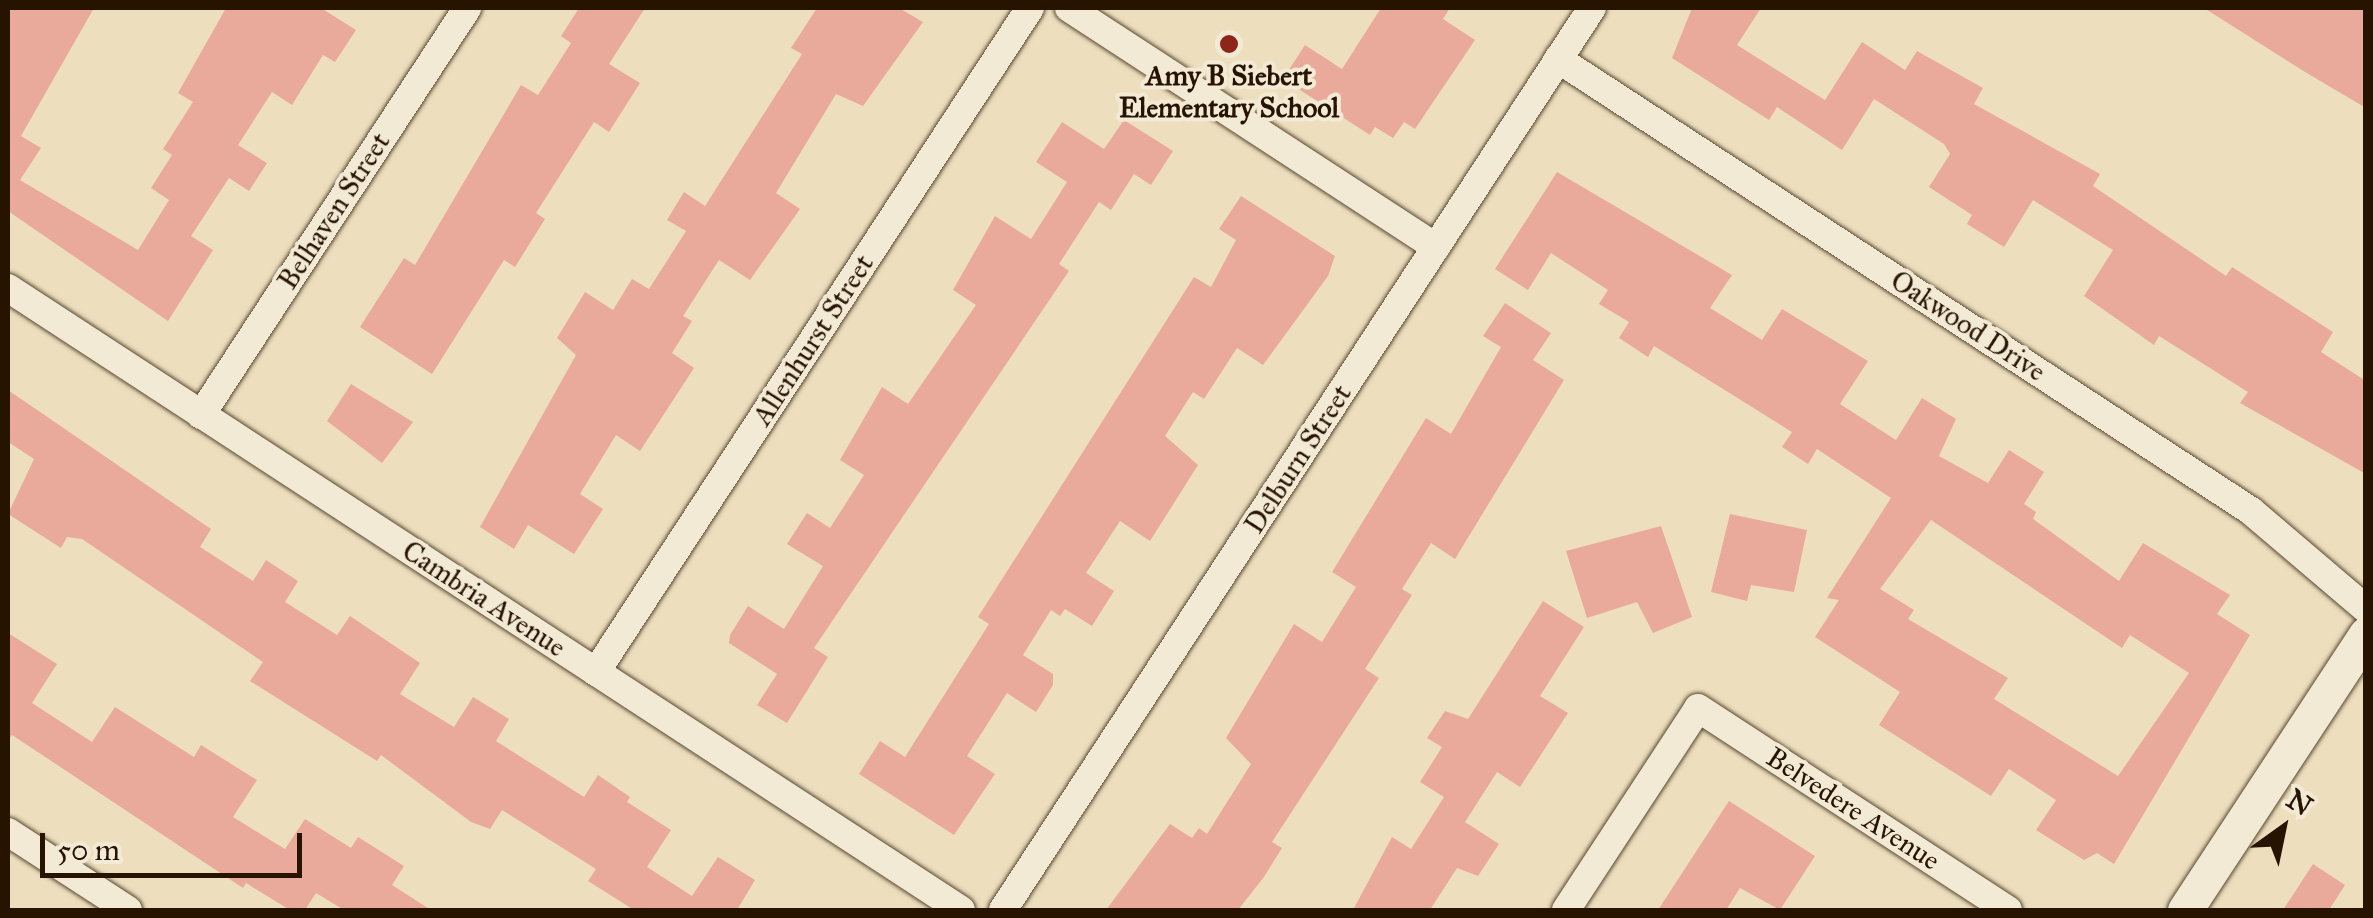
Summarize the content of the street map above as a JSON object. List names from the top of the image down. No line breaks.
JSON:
{"streets":{"street":["Belhaven Street","Oakwood Drive","Allenhurst Street","Delburn Street","Cambria Avenue","Belvedere Avenue"]},"crossings":[["Belhaven Street","Cambria Avenue"],["Oakwood Drive","Delburn Street"],["Allenhurst Street","Cambria Avenue"]],"places":["Amy B Siebert Elementary School"],"scale_bar":"50 m","north":"top right"}
